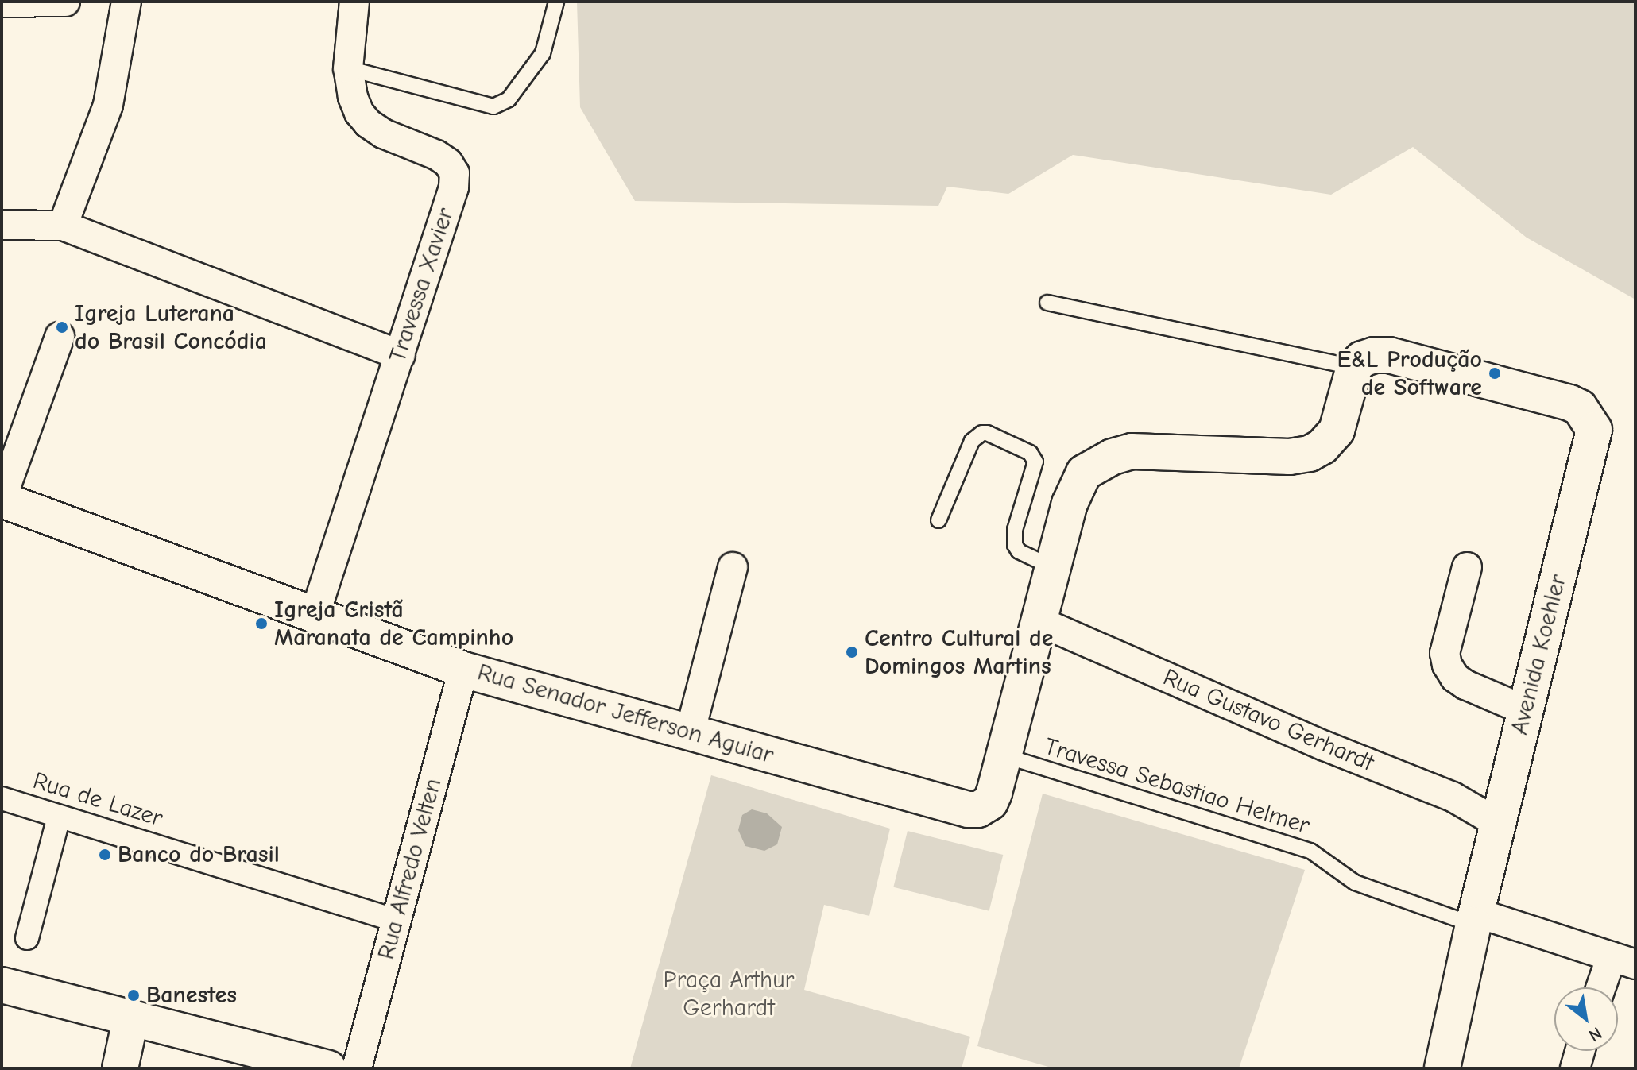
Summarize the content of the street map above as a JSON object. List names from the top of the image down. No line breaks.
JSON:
{"streets":{"street":["Travessa Xavier","Avenida Koehler","Rua Senador Jefferson Aguiar","Rua Gustavo Gerhardt","Rua de Lazer","Rua Alfredo Velten"],"lane":["Travessa Sebastiao Helmer"]},"crossings":[["Travessa Xavier","Rua Senador Jefferson Aguiar"],["Avenida Koehler","Rua Gustavo Gerhardt"],["Avenida Koehler","Travessa Sebastiao Helmer"],["Rua Senador Jefferson Aguiar","Travessa Sebastiao Helmer"],["Rua Senador Jefferson Aguiar","Rua Alfredo Velten"],["Rua de Lazer","Rua Alfredo Velten"]],"parks":["Praça Arthur Gerhardt"],"places":["Igreja Luterana do Brasil Concódia","E&L Produção de Software","Igreja Cristã Maranata de Campinho","Centro Cultural de Domingos Martins","Banco do Brasil","Banestes"],"north":"bottom right"}
